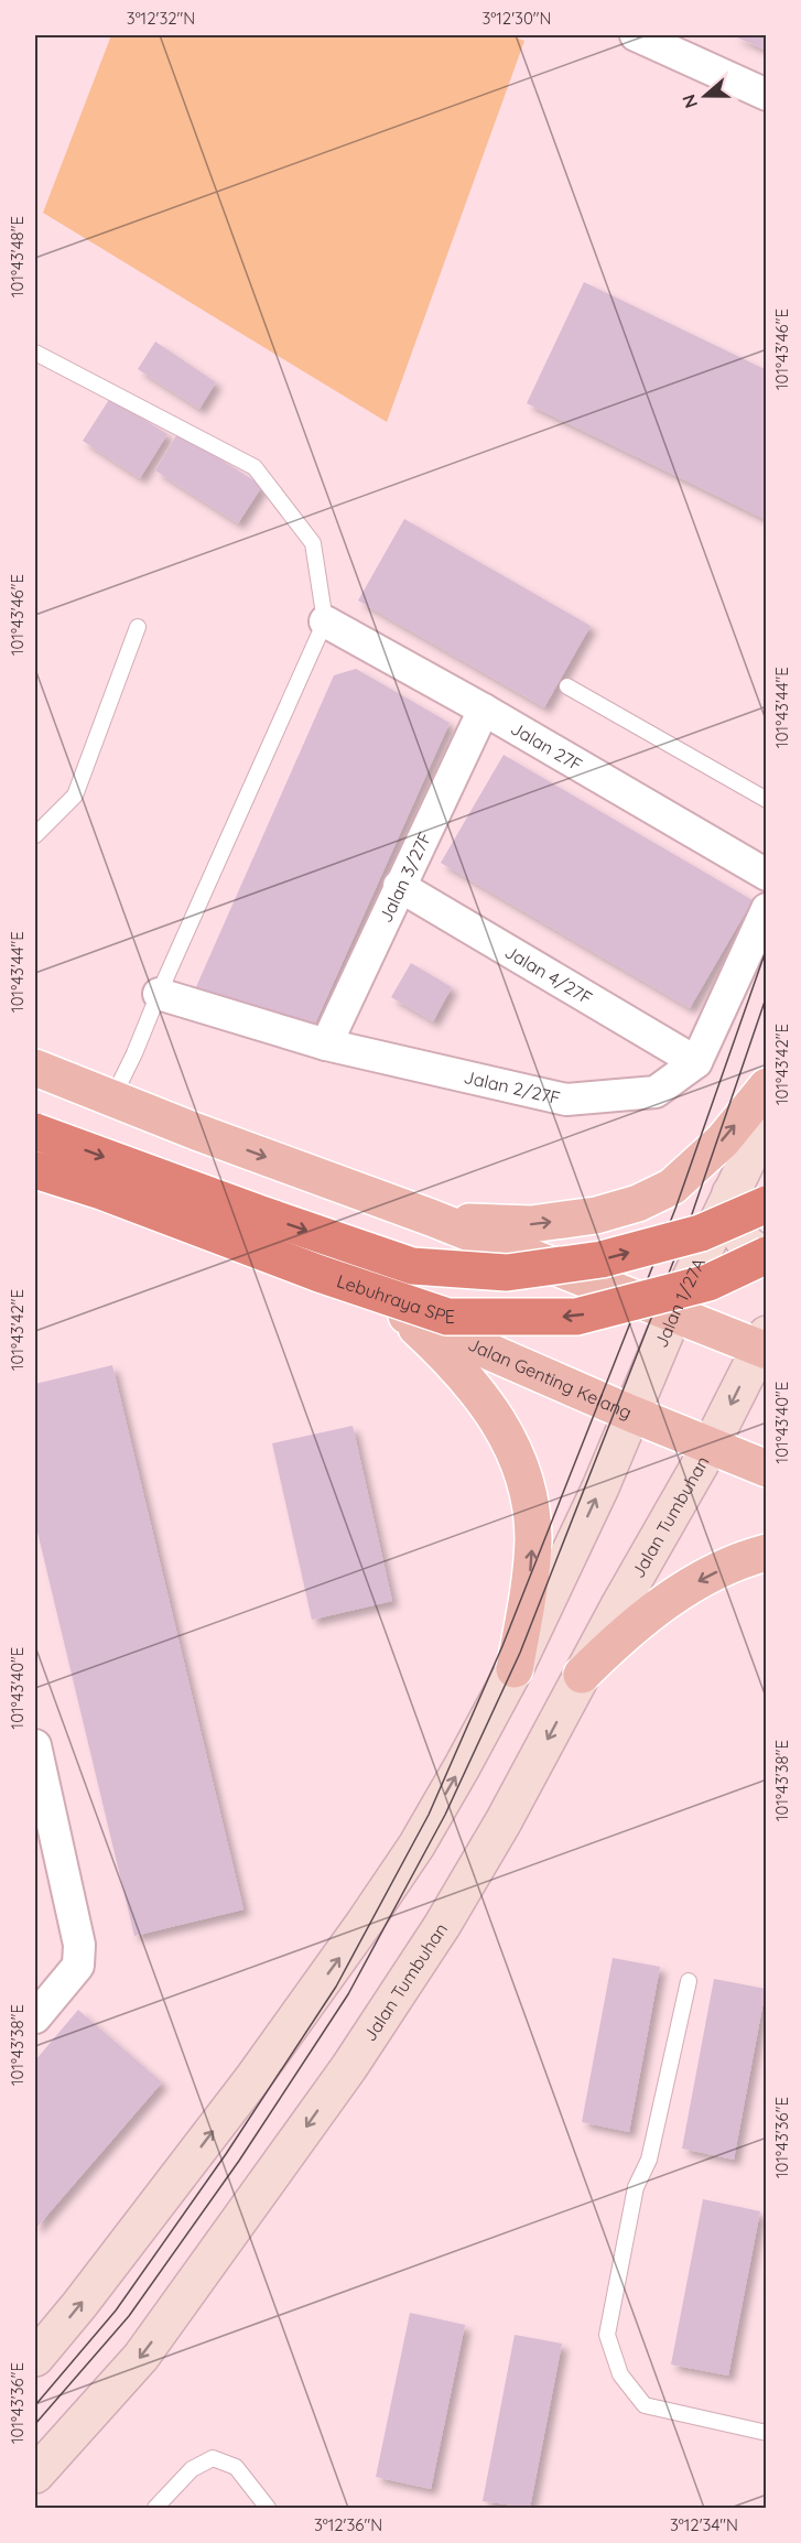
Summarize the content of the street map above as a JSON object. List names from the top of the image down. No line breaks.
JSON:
{"streets":{"highway":["Lebuhraya SPE"],"main road":["Jalan 1/27A","Jalan Genting Kelang","Jalan Tumbuhan"],"street":["Jalan 27F","Jalan 3/27F","Jalan 4/27F","Jalan 2/27F"]},"crossings":[["Jalan 27F","Jalan 3/27F"],["Jalan 3/27F","Jalan 4/27F"],["Jalan 3/27F","Jalan 2/27F"],["Jalan 4/27F","Jalan 2/27F"],["Jalan 1/27A","Jalan Genting Kelang"],["Jalan Genting Kelang","Jalan Tumbuhan"]],"north":"left","coordinates":["3°12'32\"N","3°12'30\"N","101°43'48\"E","101°43'46\"E","101°43'44\"E","101°43'42\"E","101°43'40\"E","101°43'38\"E","101°43'36\"E","3°12'36\"N","3°12'34\"N"]}
